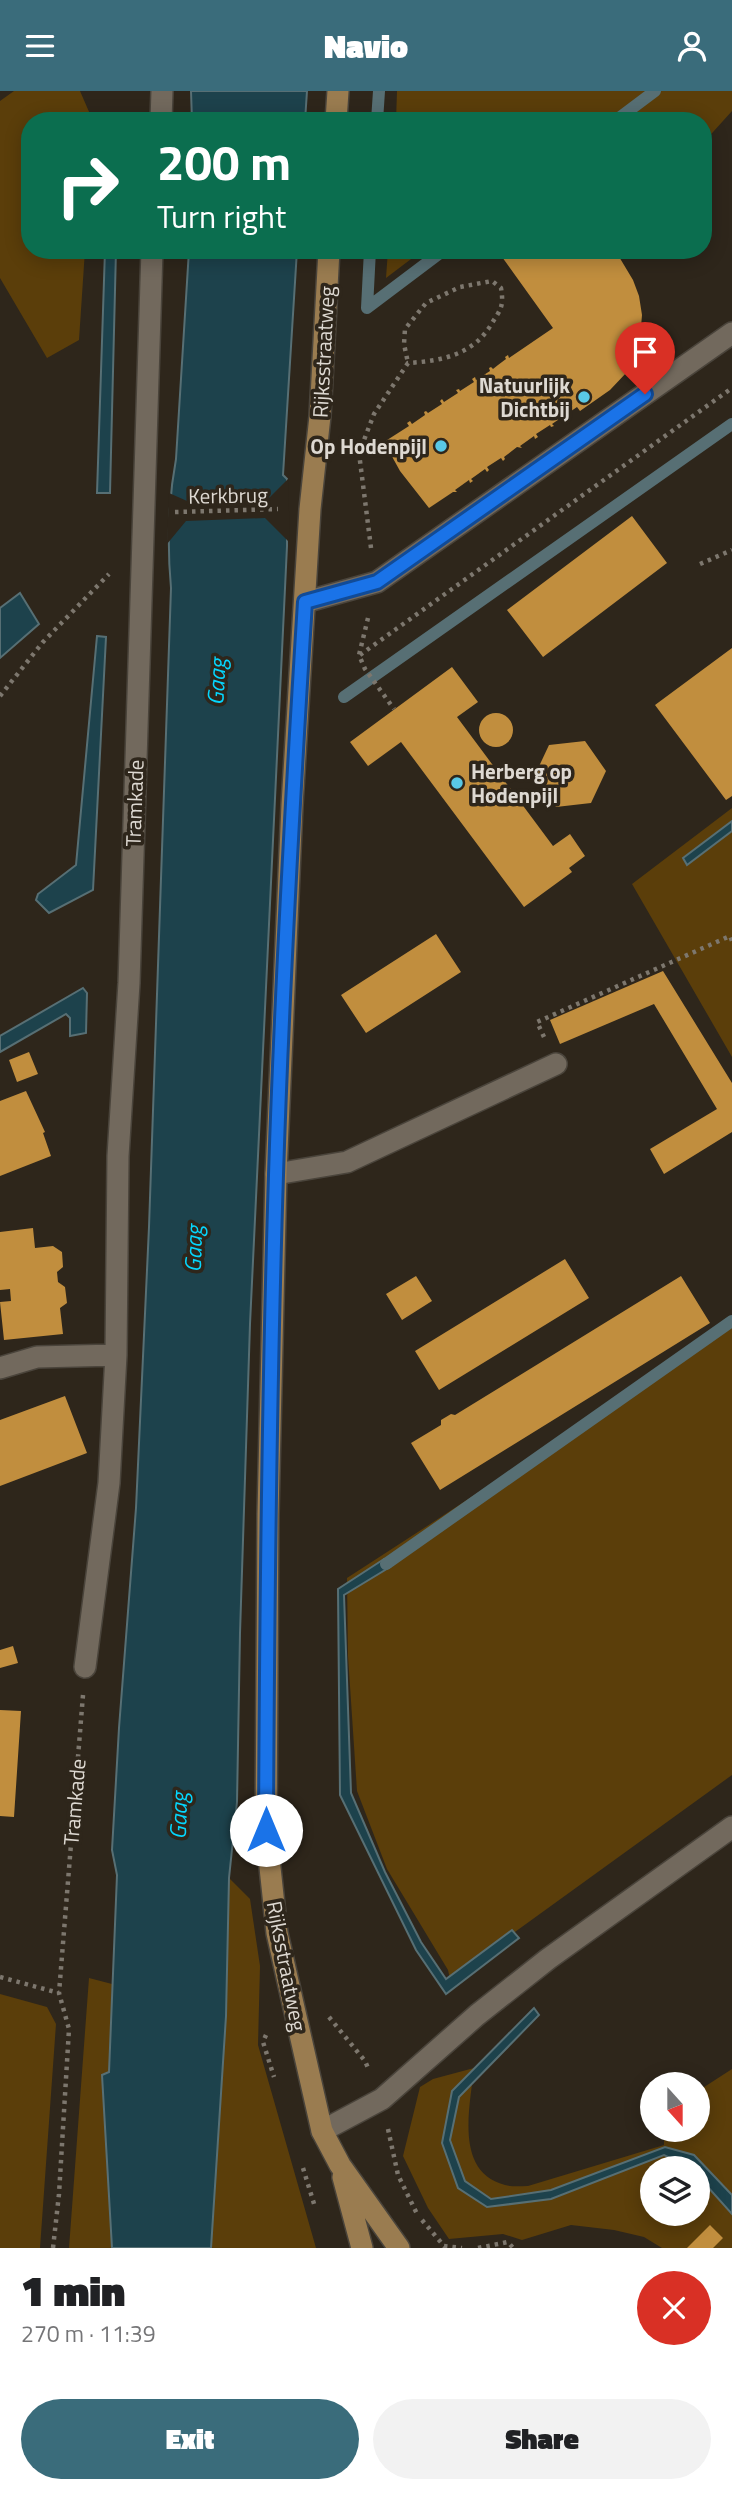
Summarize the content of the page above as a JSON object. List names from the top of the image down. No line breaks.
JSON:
{"streets":{"main road":["Rijksstraatweg"],"street":["Tramkade"],"path":["Kerkbrug"]},"water":["Gaag"],"places":["Natuurlijk Dichtbij","Op Hodenpijl","Herberg op Hodenpijl"],"north":"bottom","page":{"header":"Navio","turn":["200 m","Turn right"],"heading":["1 min","270 m · 11:39"],"buttons":["Exit","Share"]}}
